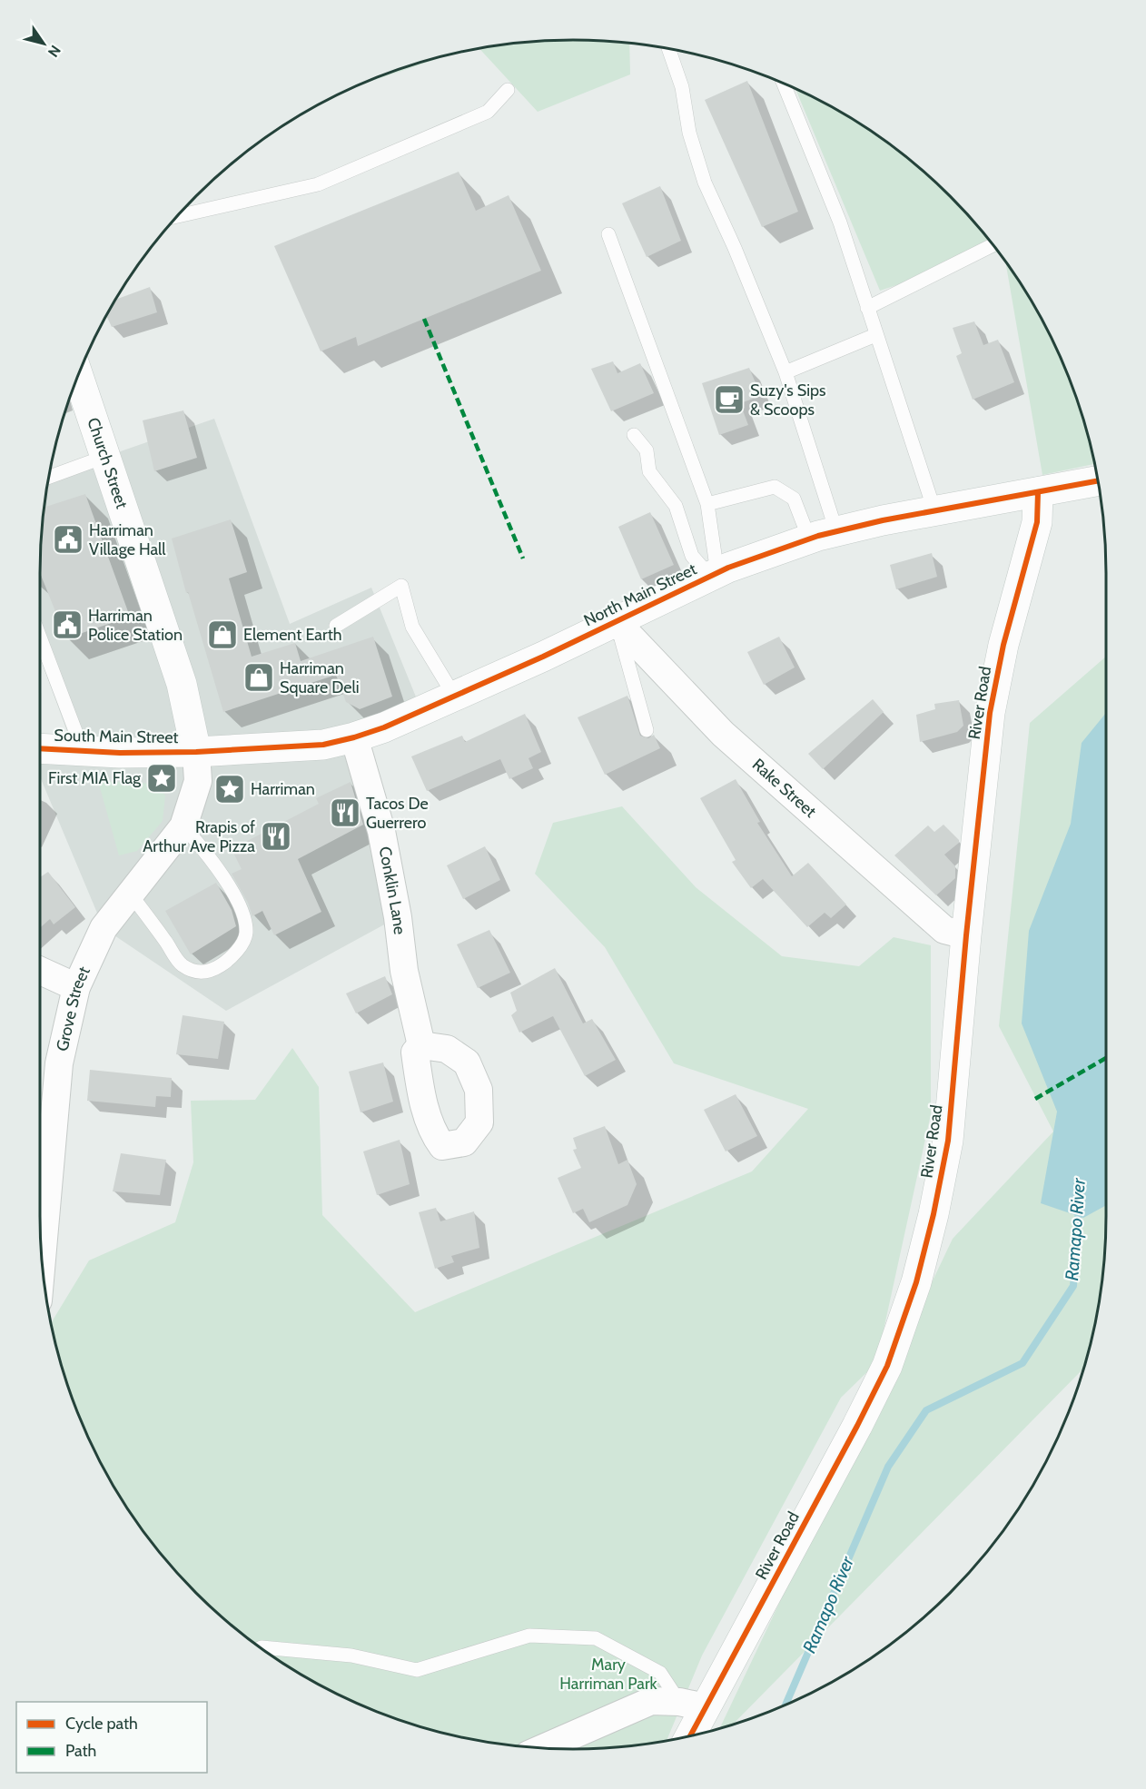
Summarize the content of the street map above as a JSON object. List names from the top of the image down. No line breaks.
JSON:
{"streets":{"street":["Church Street","North Main Street","River Road","South Main Street","Rake Street","Conklin Lane","Grove Street"]},"crossings":[["Church Street","North Main Street"],["Church Street","South Main Street"],["Church Street","Grove Street"],["North Main Street","River Road"],["North Main Street","South Main Street"],["North Main Street","Rake Street"],["North Main Street","Conklin Lane"],["North Main Street","Grove Street"],["River Road","Rake Street"],["South Main Street","Grove Street"]],"water":["Ramapo River"],"parks":["Mary Harriman Park"],"places":{"cafe":["Suzy's Sips & Scoops"],"public building":["Harriman Village Hall","Harriman Police Station"],"shop":["Element Earth","Harriman Square Deli"],"place":["First MIA Flag","Harriman"],"restaurant":["Tacos De Guerrero","Rrapis of Arthur Ave Pizza"]},"legend":["Cycle path","Path"],"north":"bottom right"}
